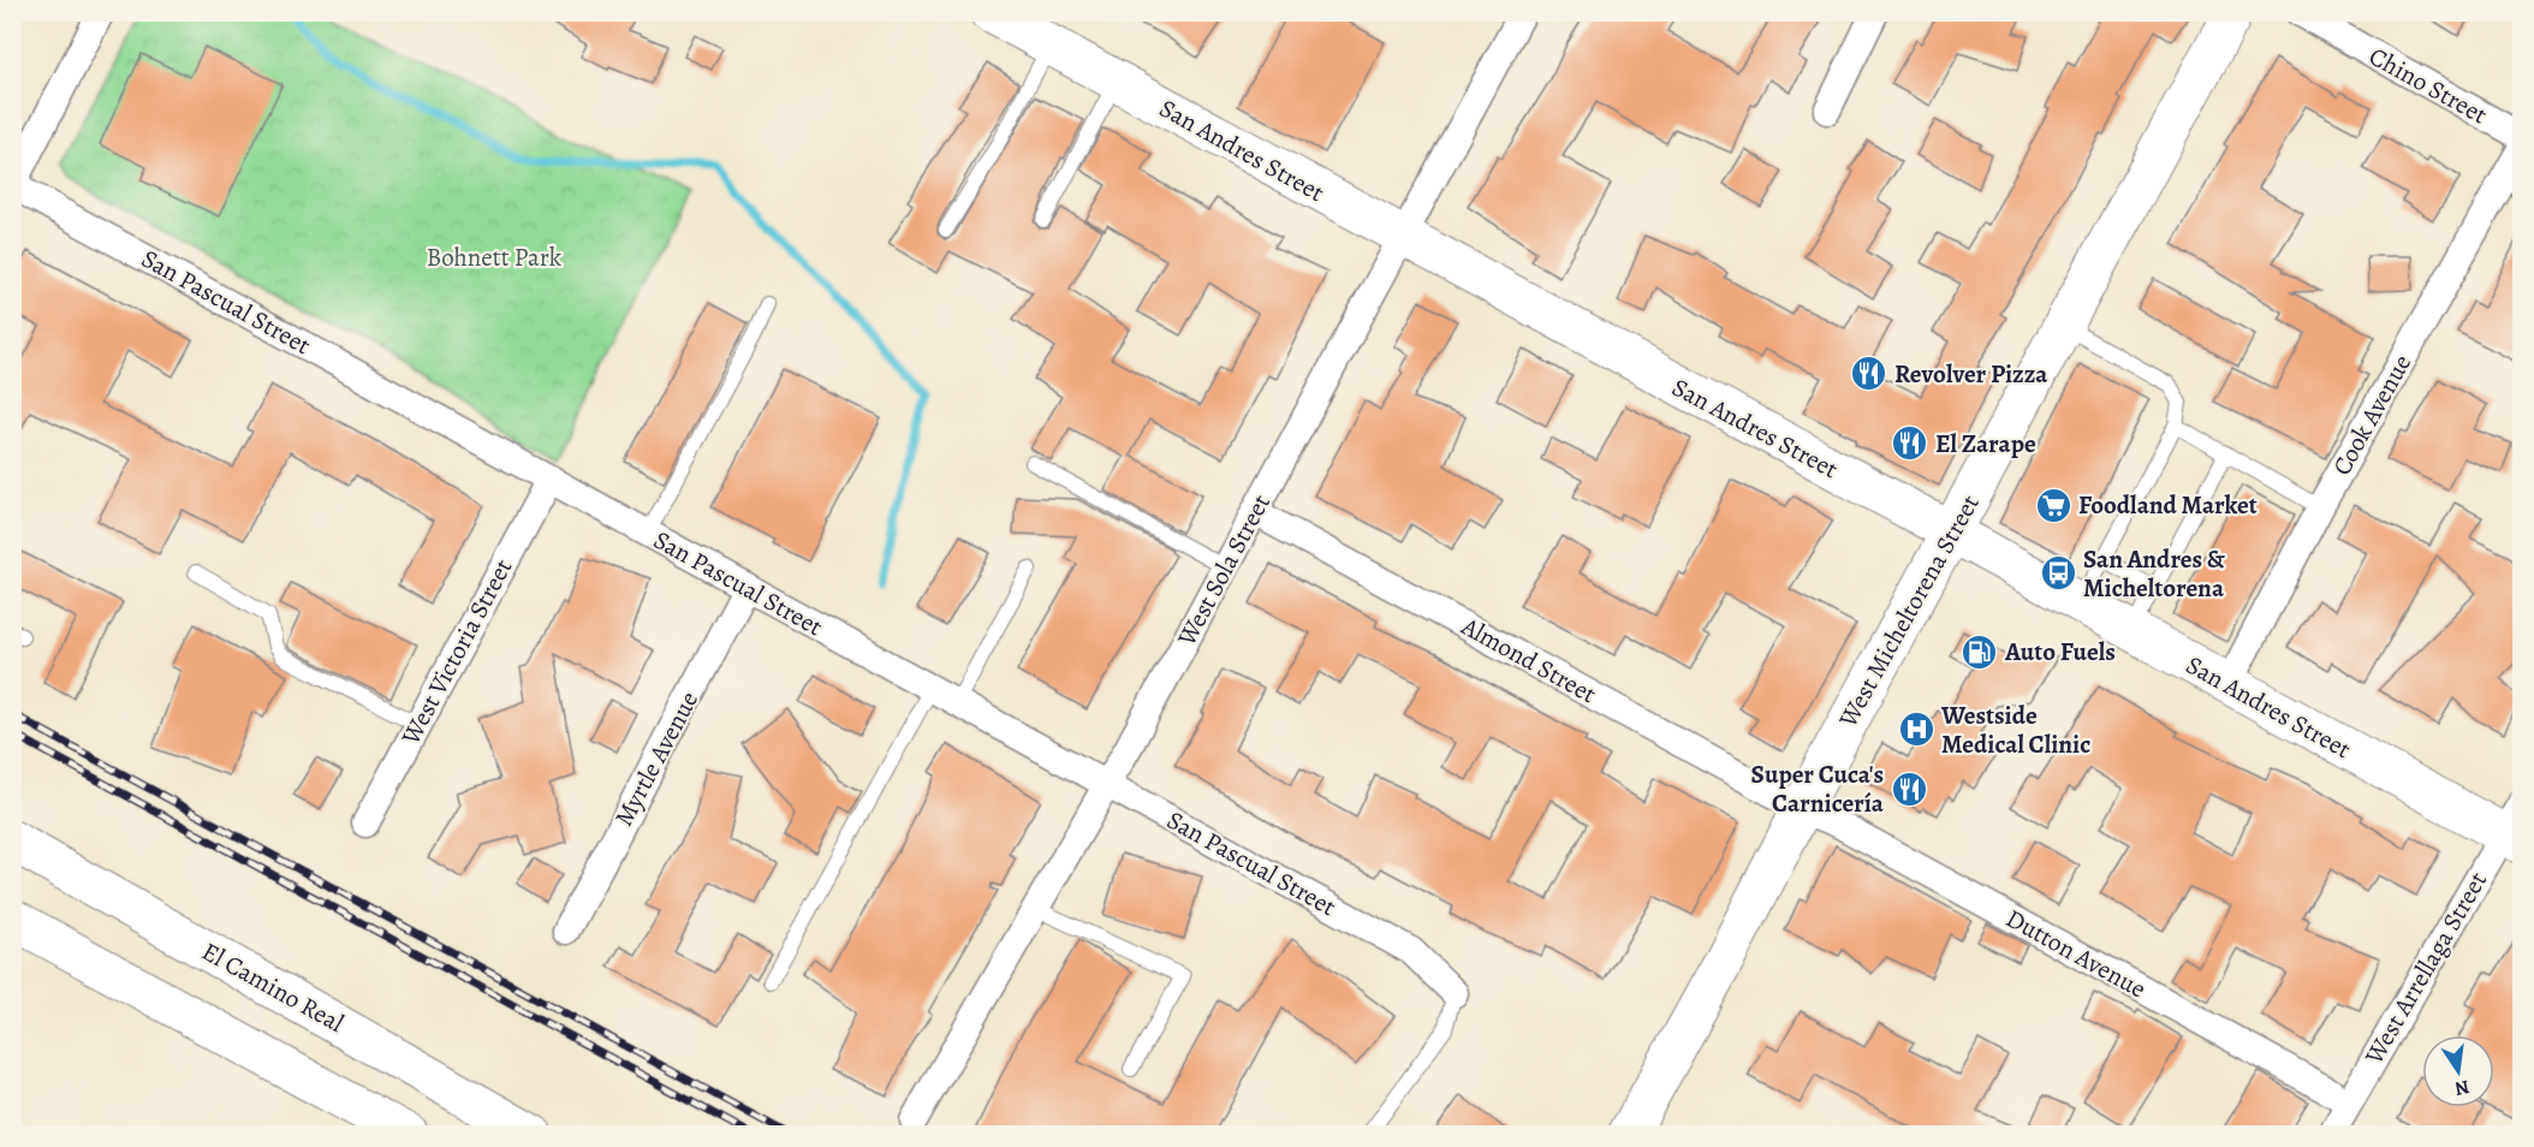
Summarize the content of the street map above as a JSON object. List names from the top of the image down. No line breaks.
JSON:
{"streets":{"main road":["San Andres Street","West Micheltorena Street","El Camino Real"],"street":["Chino Street","San Pascual Street","Cook Avenue","West Sola Street","West Victoria Street","Almond Street","Myrtle Avenue","Dutton Avenue","West Arrellaga Street"]},"crossings":[["San Andres Street","Cook Avenue"],["San Andres Street","West Sola Street"],["San Andres Street","West Micheltorena Street"],["San Andres Street","West Arrellaga Street"],["San Pascual Street","West Sola Street"],["San Pascual Street","West Victoria Street"],["San Pascual Street","Myrtle Avenue"],["West Sola Street","Almond Street"],["West Micheltorena Street","Almond Street"],["West Micheltorena Street","Dutton Avenue"],["Almond Street","Dutton Avenue"],["Dutton Avenue","West Arrellaga Street"]],"parks":["Bohnett Park"],"places":{"restaurant":["Revolver Pizza","El Zarape","Super Cuca's Carnicería"],"supermarket":["Foodland Market"],"bus stop":["San Andres & Micheltorena"],"fuel station":["Auto Fuels"],"hospital":["Westside Medical Clinic"]},"north":"bottom"}
